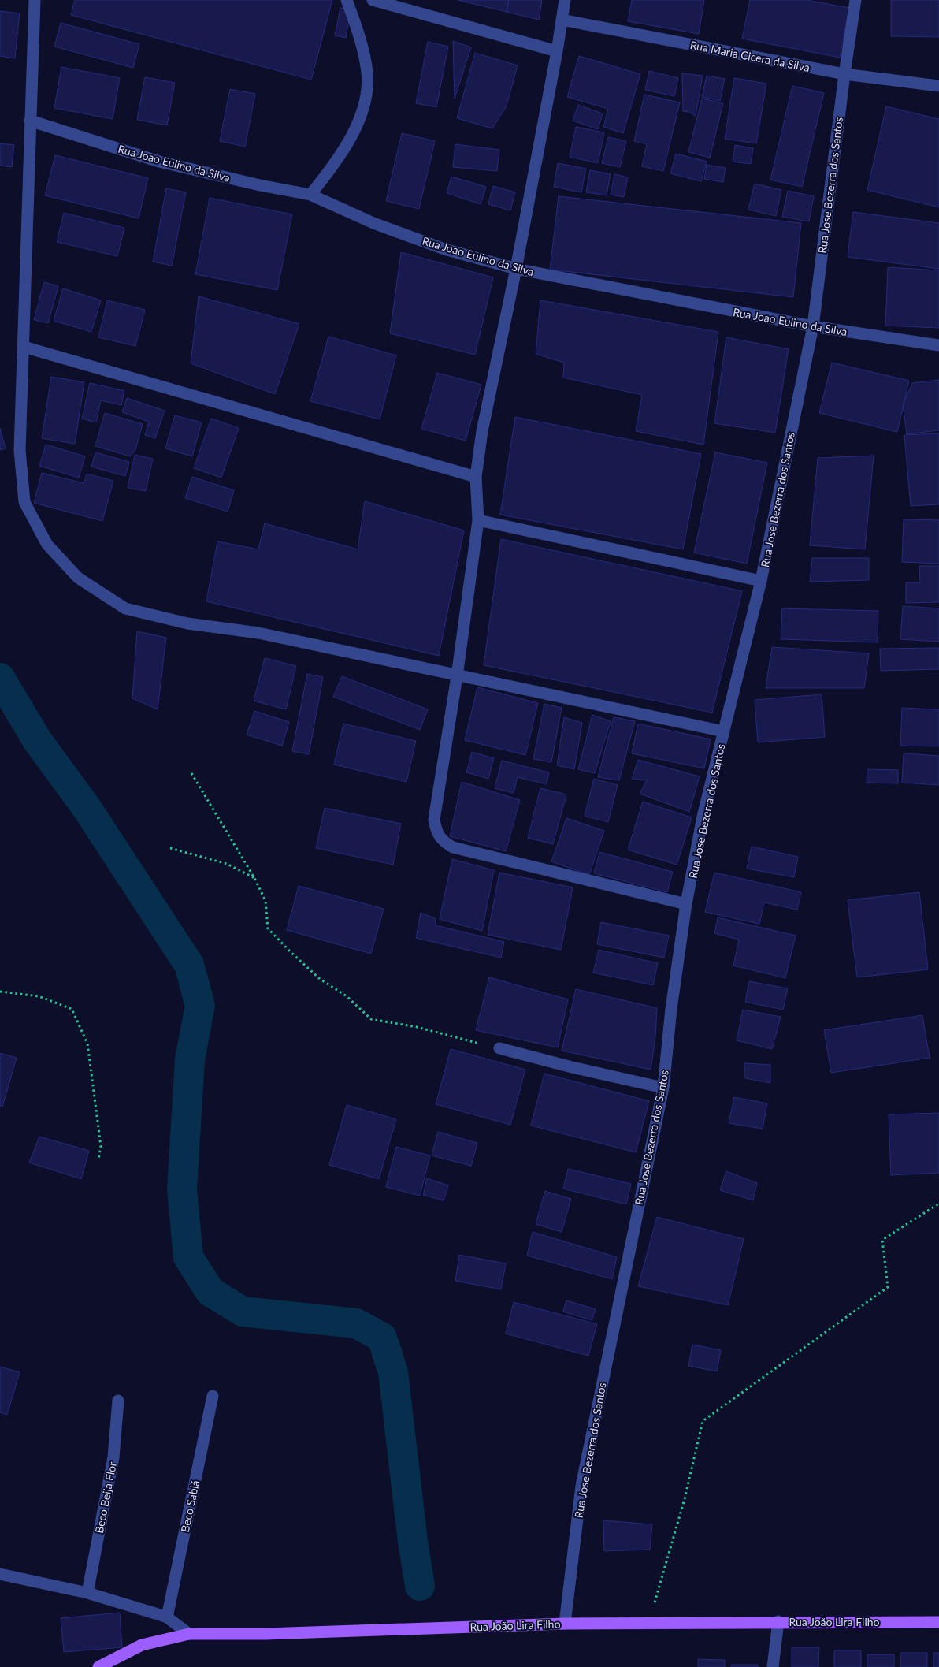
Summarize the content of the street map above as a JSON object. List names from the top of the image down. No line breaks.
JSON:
{"streets":{"main road":["Rua João Lira Filho"],"street":["Rua Maria Cicera da Silva","Rua Joao Eulino da Silva","Rua Jose Bezerra dos Santos","Beco Beija Flor","Beco Sabiá"]},"crossings":[["Rua Maria Cicera da Silva","Rua Jose Bezerra dos Santos"],["Rua Joao Eulino da Silva","Rua Jose Bezerra dos Santos"],["Rua Jose Bezerra dos Santos","Rua João Lira Filho"]]}
